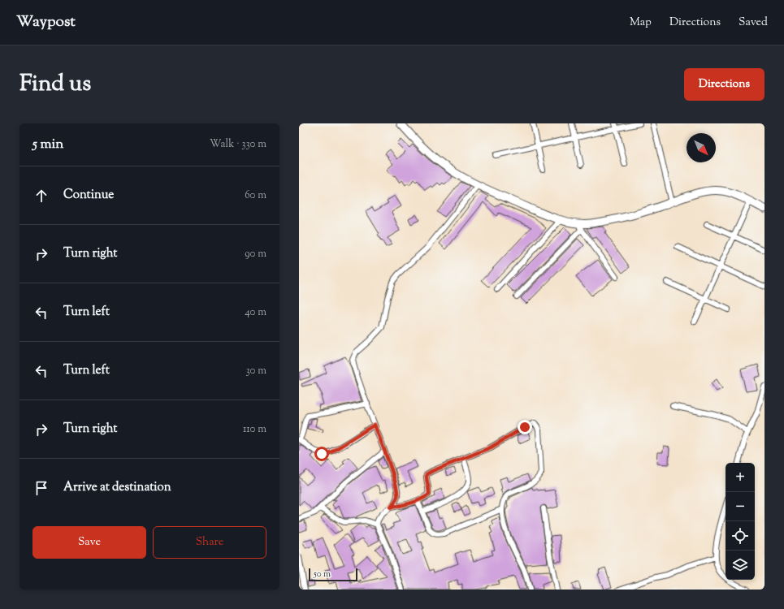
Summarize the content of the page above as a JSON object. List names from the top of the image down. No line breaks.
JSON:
{"scale_bar":"50 m","north":"bottom right","page":{"header":"Waypost","nav":["Map","Directions","Saved"],"title":"Find us","buttons":["Directions",["Save","Share"]],"heading":["5 min","Walk · 330 m"],"list":[["Continue","60 m"],["Turn right","90 m"],["Turn left","40 m"],["Turn left","30 m"],["Turn right","110 m"],"Arrive at destination"],"map_buttons":["+","−"],"scale":"50 m"}}
